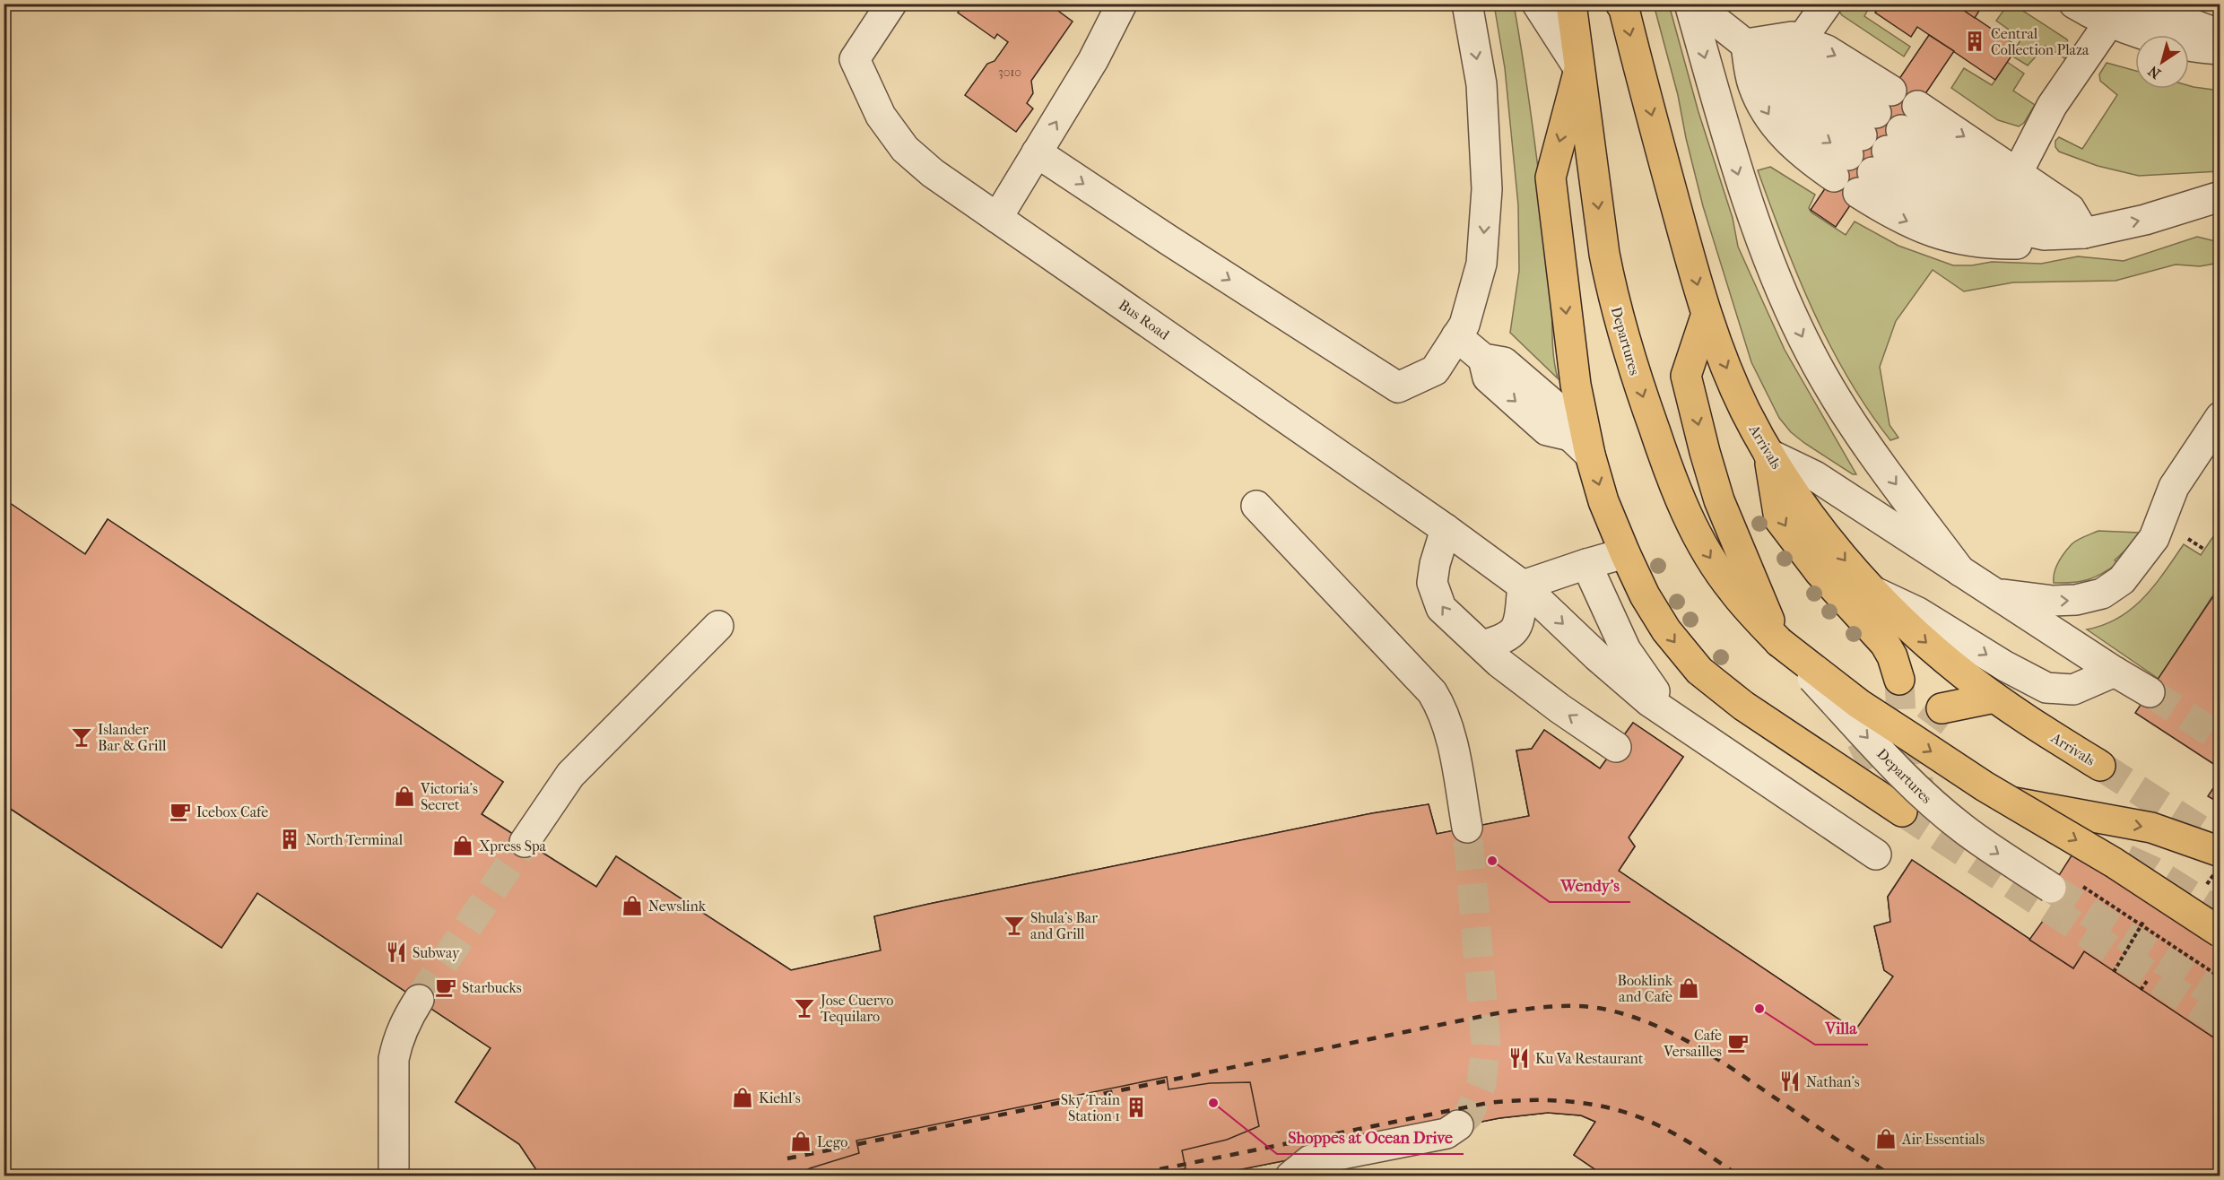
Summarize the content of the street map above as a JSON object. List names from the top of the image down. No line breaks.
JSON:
{"streets":{"main road":["Departures","Arrivals"],"street":["Bus Road"]},"places":{"building":["Central Collection Plaza","North Terminal","Sky Train Station 1"],"bar":["Islander Bar & Grill","Shula's Bar and Grill","Jose Cuervo Tequilaro"],"shop":["Victoria's Secret","Xpress Spa","Newslink","Booklink and Cafe","Kiehl's","Air Essentials","Lego"],"cafe":["Icebox Cafe","Starbucks","Cafe Versailles"],"other":["Wendy's","Villa","Shoppes at Ocean Drive"],"restaurant":["Subway","Ku Va Restaurant","Nathan's"]},"house_numbers":["3010"],"north":"bottom left"}
